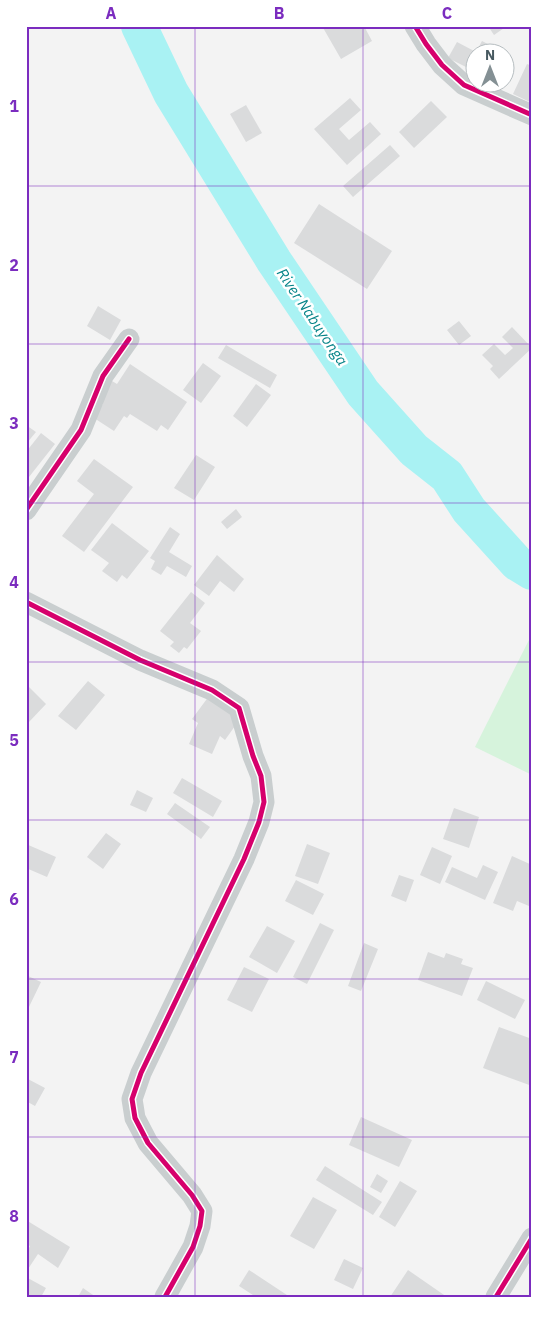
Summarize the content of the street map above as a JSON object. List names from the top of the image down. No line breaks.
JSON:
{"water":["River Nabuyonga"],"north":"top","grid":{"columns":["A","B","C"],"rows":["1","2","3","4","5","6","7","8"]}}
